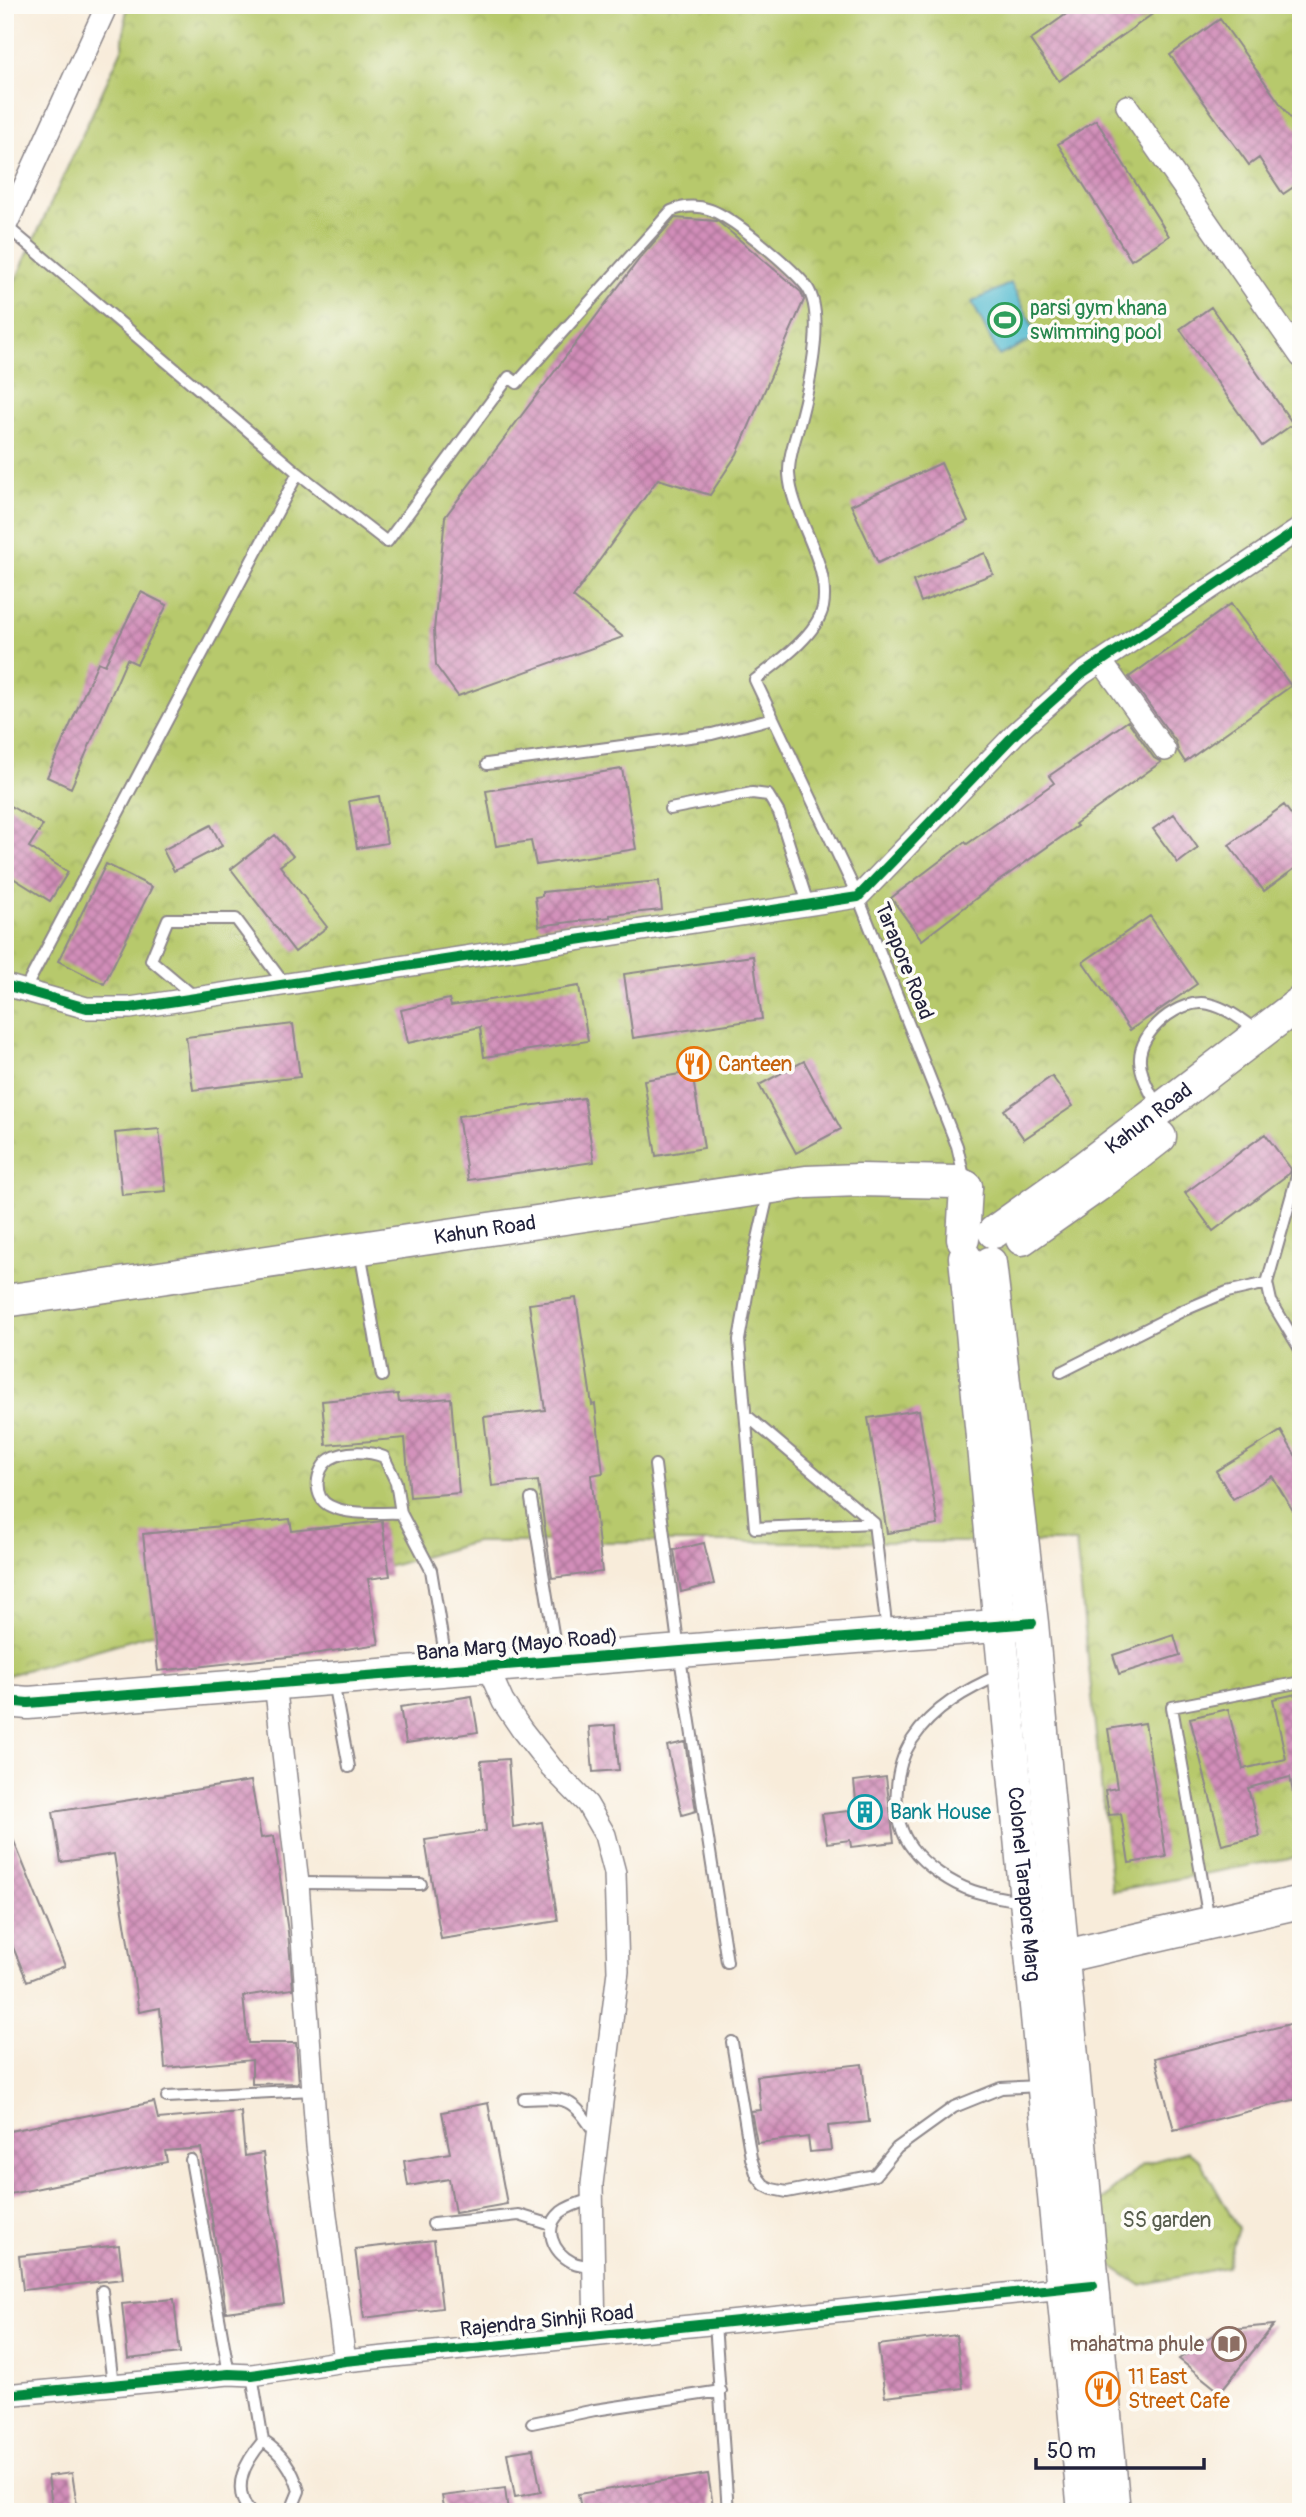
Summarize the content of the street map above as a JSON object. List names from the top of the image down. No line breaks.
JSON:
{"streets":{"street":["Kahun Road","Bana Marg (Mayo Road)","Colonel Tarapore Marg","Rajendra Sinhji Road"],"lane":["Tarapore Road"]},"crossings":[["Tarapore Road","Kahun Road"],["Tarapore Road","Colonel Tarapore Marg"],["Kahun Road","Colonel Tarapore Marg"],["Bana Marg (Mayo Road)","Colonel Tarapore Marg"],["Colonel Tarapore Marg","Rajendra Sinhji Road"]],"parks":["SS garden"],"places":{"sports":["parsi gym khana swimming pool"],"restaurant":["Canteen","11 East Street Cafe"],"building":["Bank House"],"library":["mahatma phule"]},"scale_bar":"50 m"}
